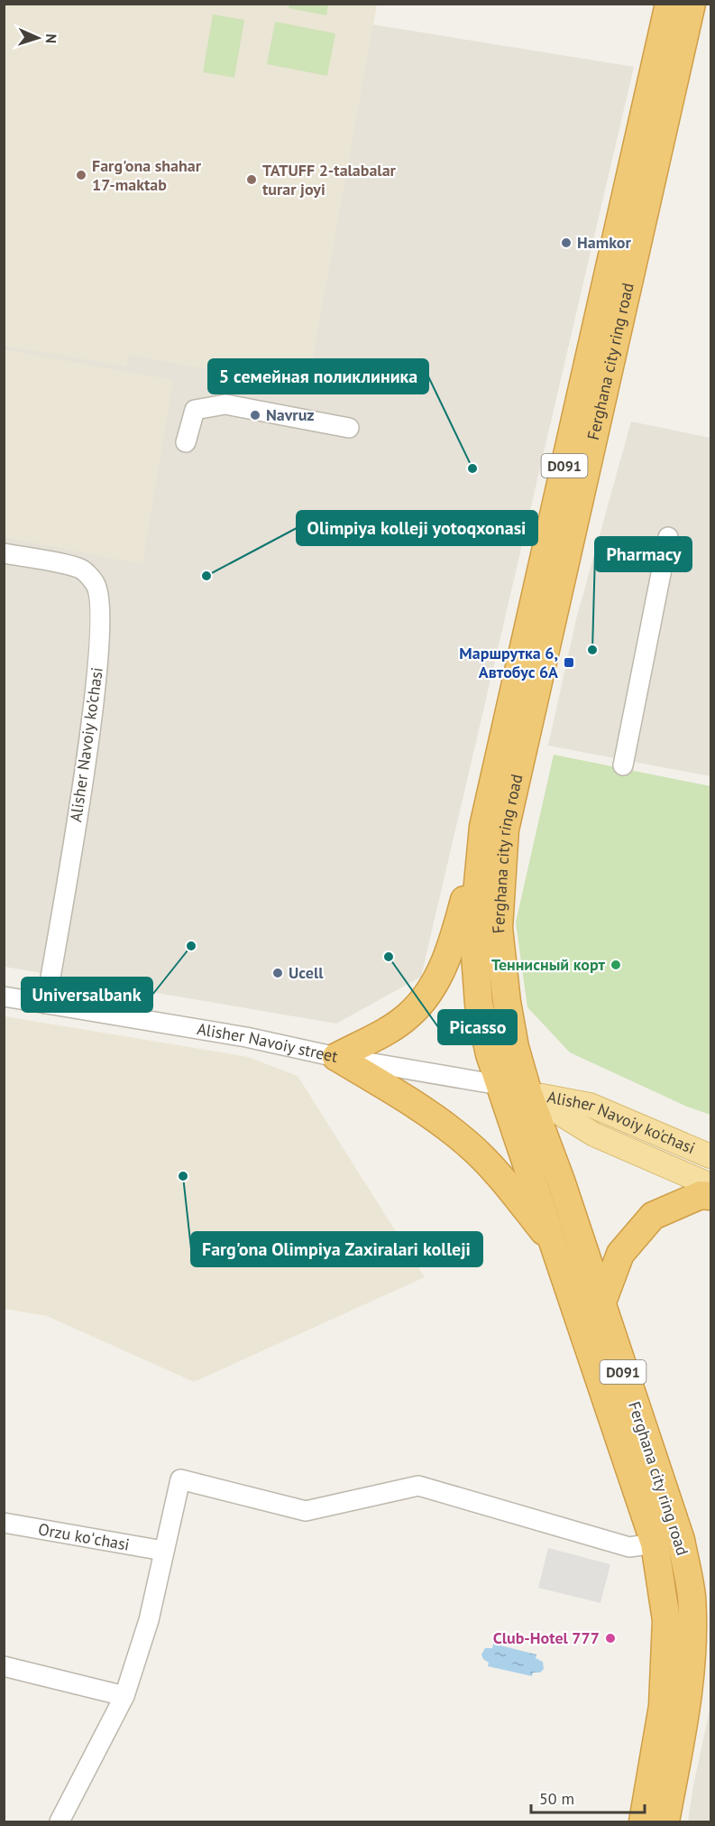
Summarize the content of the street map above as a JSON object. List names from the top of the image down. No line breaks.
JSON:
{"streets":{"highway":["Ferghana city ring road","D091"],"main road":["Alisher Navoiy ko'chasi","Alisher Navoiy street"],"street":["Orzu koʻchasi"]},"crossings":[["Ferghana city ring road","Alisher Navoiy ko'chasi"],["Ferghana city ring road","Alisher Navoiy street"],["Alisher Navoiy ko'chasi","Alisher Navoiy street"]],"places":{"other":["Farg'ona shahar 17-maktab","TATUFF 2-talabalar turar joyi","Hamkor","Navruz","5 семейная поликлиника","Olimpiya kolleji yotoqxonasi","Pharmacy","Universalbank","Picasso","Теннисный корт","Ucell","Farg'ona Olimpiya Zaxiralari kolleji","Club-Hotel 777"],"transit":["Маршрутка 6, Автобус 6А"]},"scale_bar":"50 m","north":"right"}
